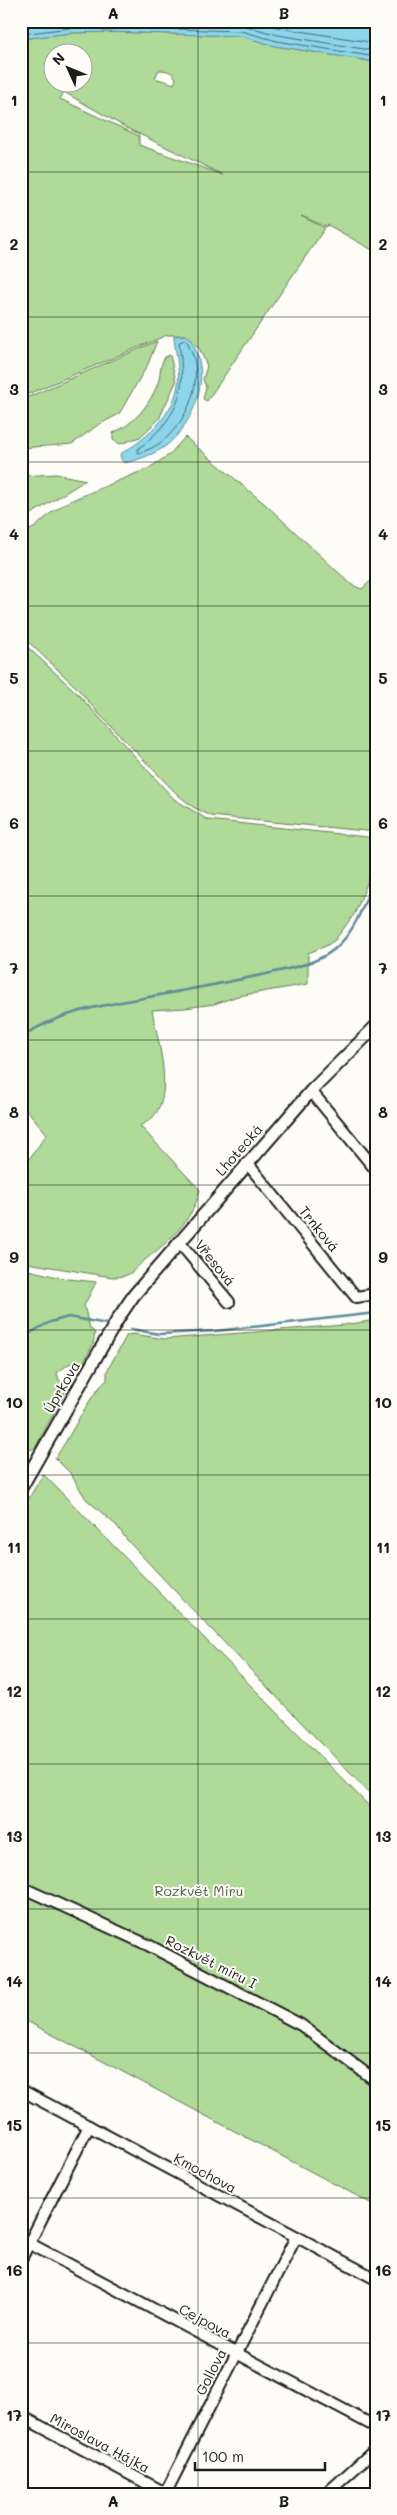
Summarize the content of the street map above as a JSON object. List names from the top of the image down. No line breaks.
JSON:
{"streets":{"street":["Lhotecká","Trnková","Vřesová","Úprkova","Rozkvět míru I","Kmochova","Cejpova","Gollova","Miroslava Hájka"]},"crossings":[["Lhotecká","Trnková"],["Lhotecká","Vřesová"],["Lhotecká","Úprkova"],["Kmochova","Gollova"],["Cejpova","Gollova"],["Gollova","Miroslava Hájka"]],"parks":["Rozkvět Míru"],"scale_bar":"100 m","north":"top left","grid":{"columns":["A","B"],"rows":["1","2","3","4","5","6","7","8","9","10","11","12","13","14","15","16","17"]}}
